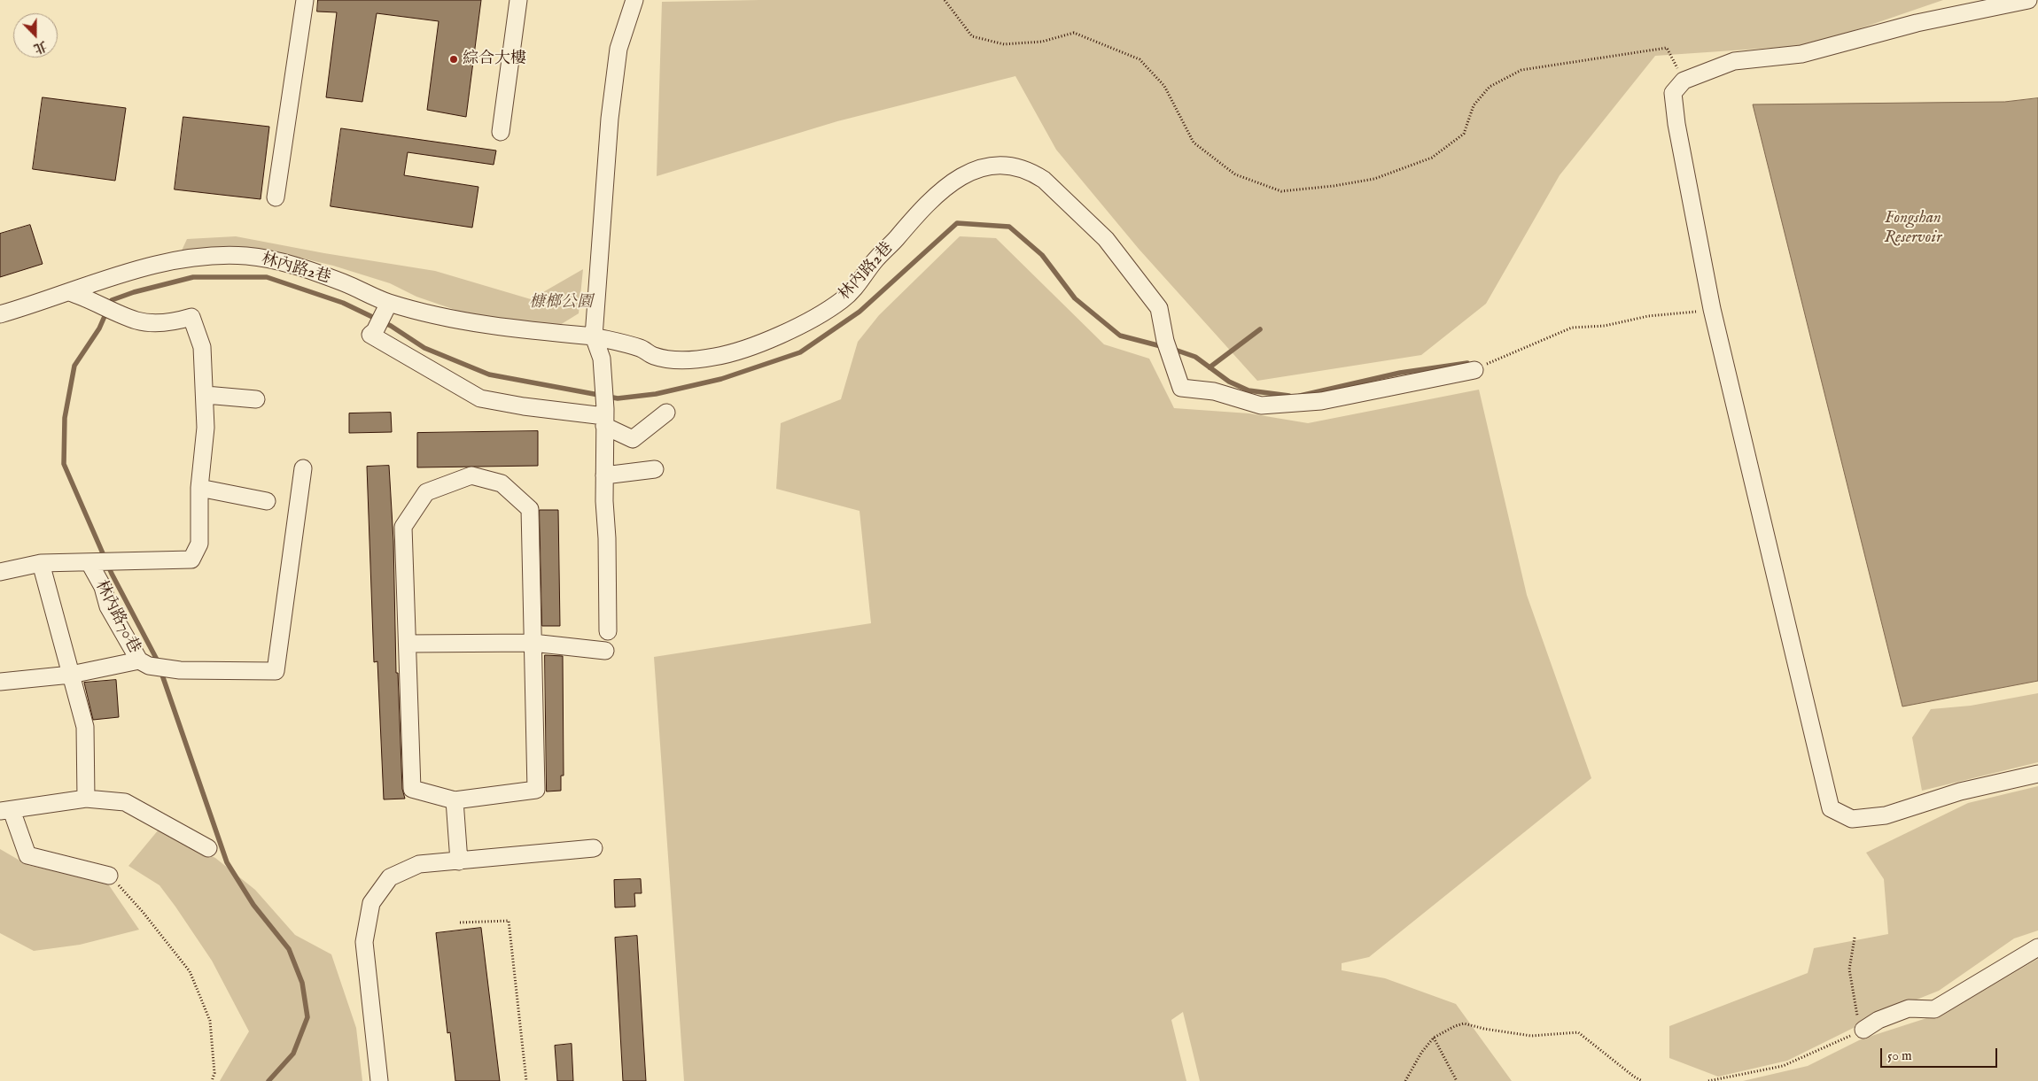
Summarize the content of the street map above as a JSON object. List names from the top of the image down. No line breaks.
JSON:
{"streets":{"street":["林內路2巷","林內路70巷"]},"water":["Fongshan Reservoir"],"parks":["槺榔公園"],"places":["綜合大樓"],"scale_bar":"50 m","north":"bottom"}
